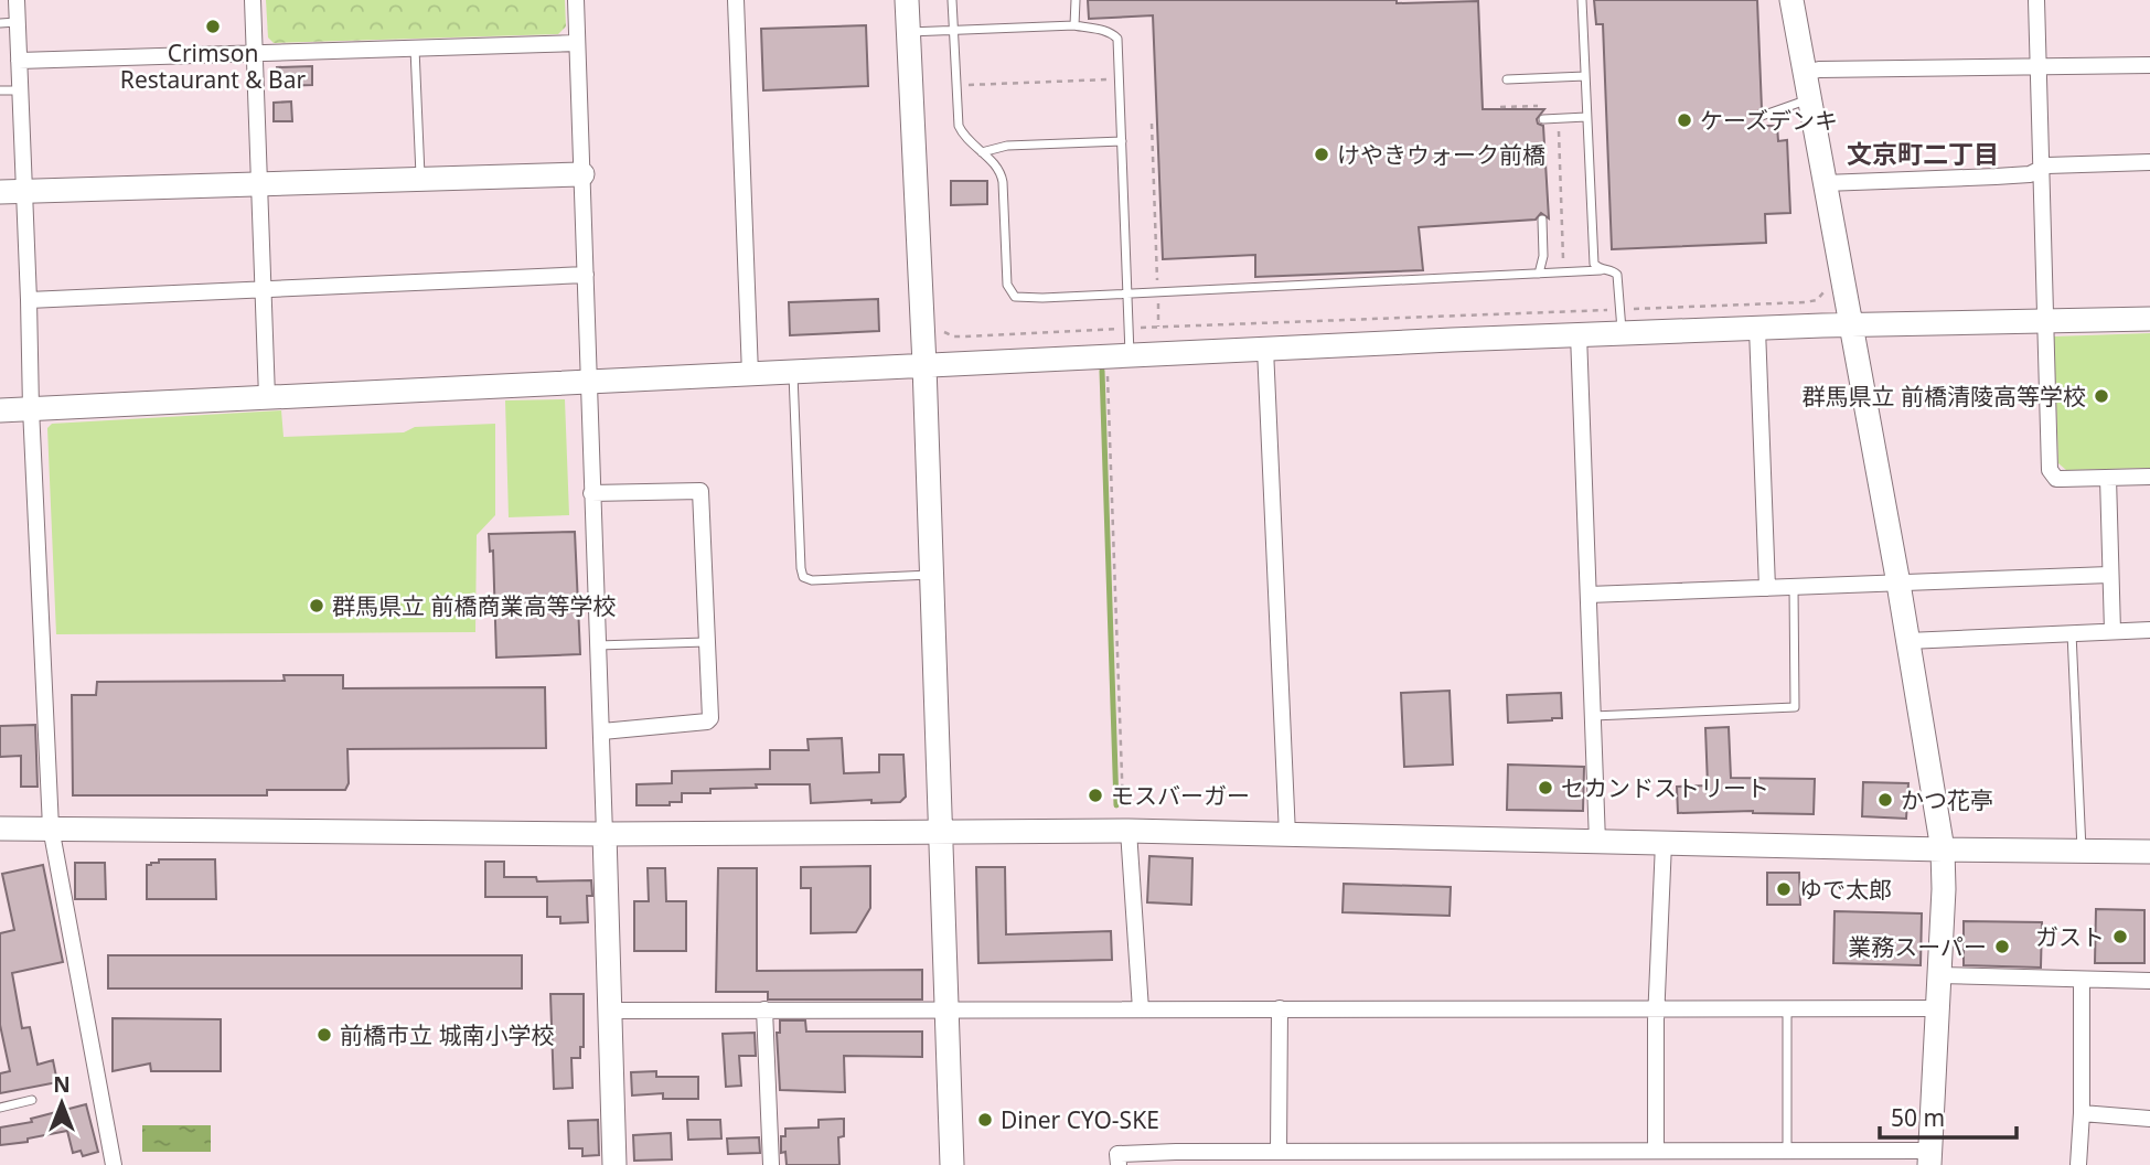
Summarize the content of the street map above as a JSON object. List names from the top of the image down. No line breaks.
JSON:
{"districts":["文京町二丁目"],"places":["Crimson Restaurant & Bar","ケーズデンキ","けやきウォーク前橋","群馬県立 前橋清陵高等学校","群馬県立 前橋商業高等学校","セカンドストリート","モスバーガー","かつ花亭","ゆで太郎","ガスト","業務スーパー","前橋市立 城南小学校","Diner CYO-SKE"],"scale_bar":"50 m","north":"top"}
